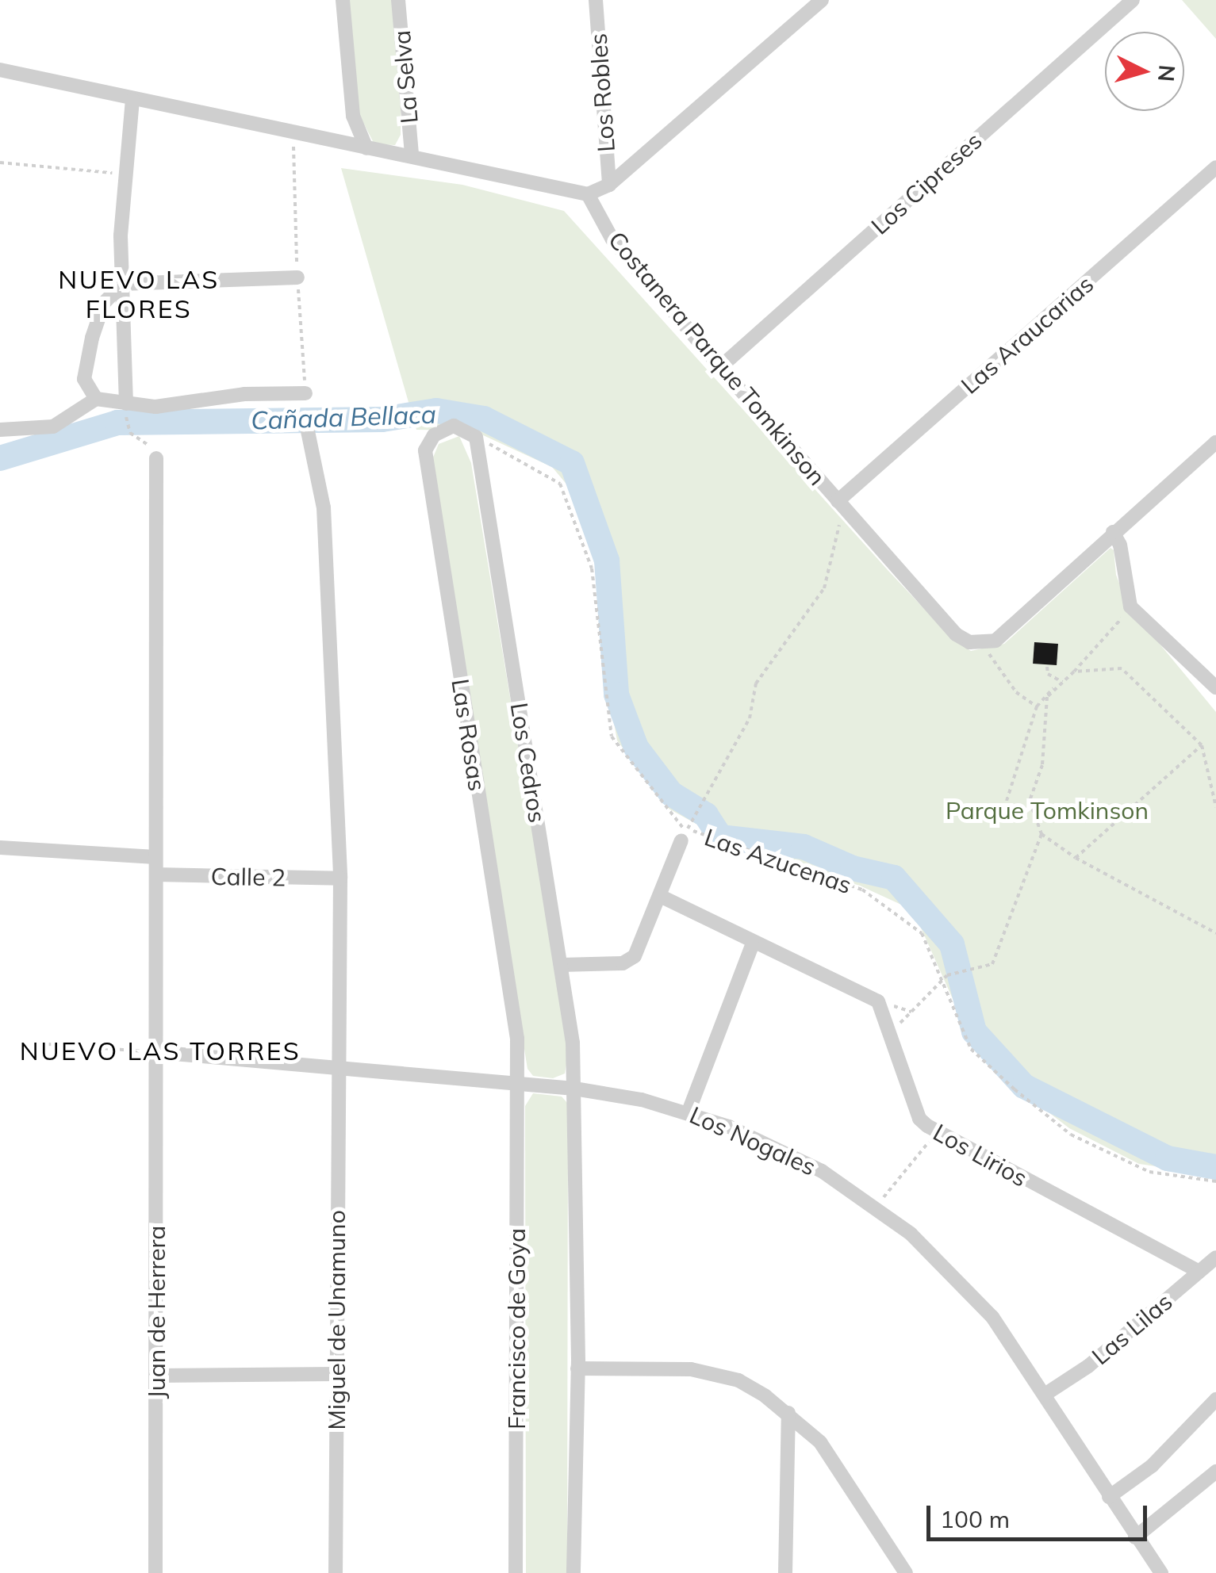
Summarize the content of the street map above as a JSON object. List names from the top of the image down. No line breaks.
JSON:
{"streets":{"street":["La Selva","Los Robles","Los Cipreses","Las Araucarias","Costanera Parque Tomkinson","Las Rosas","Los Cedros","Calle 2","Los Nogales","Los Lirios","Juan de Herrera","Miguel de Unamuno","Francisco de Goya","Las Lilas"],"path":["Las Azucenas"]},"crossings":[["Los Cipreses","Costanera Parque Tomkinson"],["Las Araucarias","Costanera Parque Tomkinson"],["Las Rosas","Los Cedros"],["Las Rosas","Las Azucenas"],["Las Rosas","Los Nogales"],["Las Rosas","Francisco de Goya"],["Los Cedros","Las Azucenas"],["Los Cedros","Los Nogales"],["Calle 2","Juan de Herrera"],["Calle 2","Miguel de Unamuno"],["Los Nogales","Juan de Herrera"],["Los Nogales","Miguel de Unamuno"],["Los Nogales","Francisco de Goya"],["Los Nogales","Las Lilas"],["Los Lirios","Las Lilas"]],"districts":["NUEVO LAS FLORES","NUEVO LAS TORRES"],"water":["Cañada Bellaca"],"parks":["Parque Tomkinson"],"scale_bar":"100 m","north":"right"}
